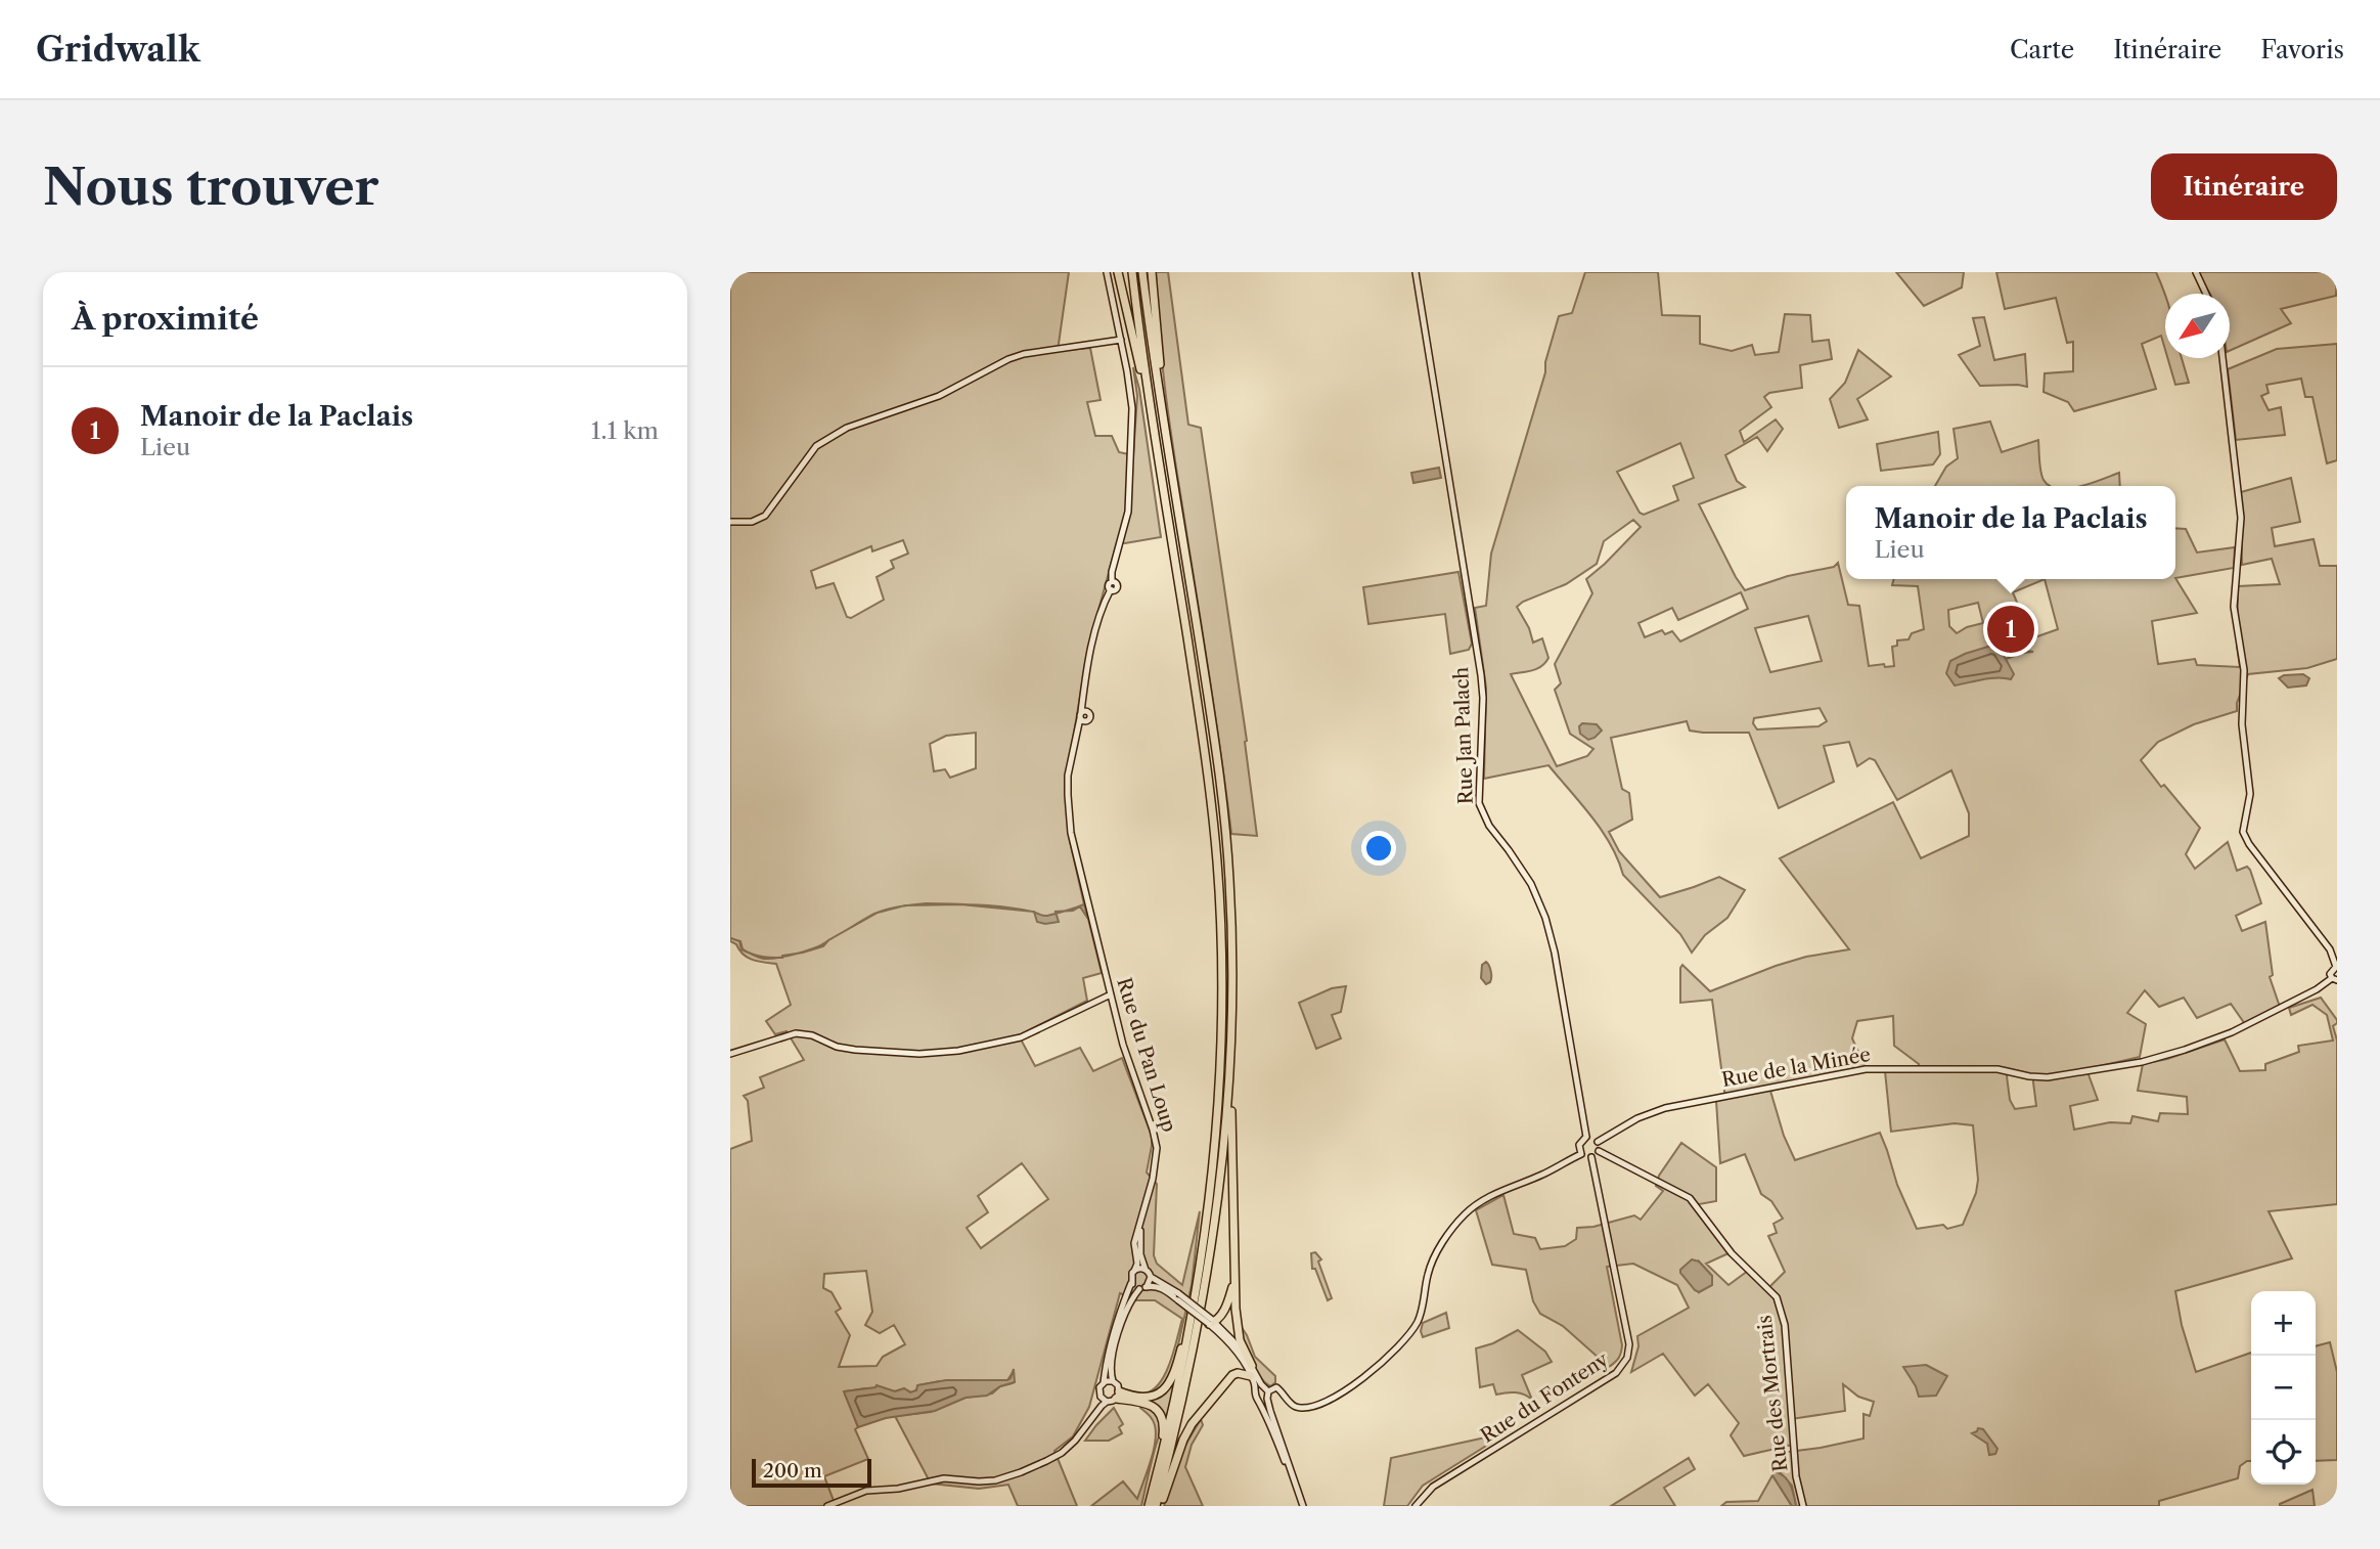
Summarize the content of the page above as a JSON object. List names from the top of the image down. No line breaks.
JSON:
{"streets":{"street":["Rue Jan Palach","Rue du Pan Loup","Rue de la Minée","Rue des Mortrais","Rue du Fonteny"]},"crossings":[["Rue Jan Palach","Rue de la Minée"],["Rue Jan Palach","Rue des Mortrais"],["Rue Jan Palach","Rue du Fonteny"],["Rue de la Minée","Rue des Mortrais"],["Rue de la Minée","Rue du Fonteny"],["Rue des Mortrais","Rue du Fonteny"]],"scale_bar":"200 m","north":"bottom left","page":{"header":"Gridwalk","nav":["Carte","Itinéraire","Favoris"],"buttons":"Itinéraire","title":"Nous trouver","heading":"À proximité","list":[{"mark":"1","name":"Manoir de la Paclais","note":"Lieu","value":"1.1 km"}],"popup":["Manoir de la Paclais","Lieu"],"pins":"1","map_buttons":["+","−"],"scale":"200 m"}}
